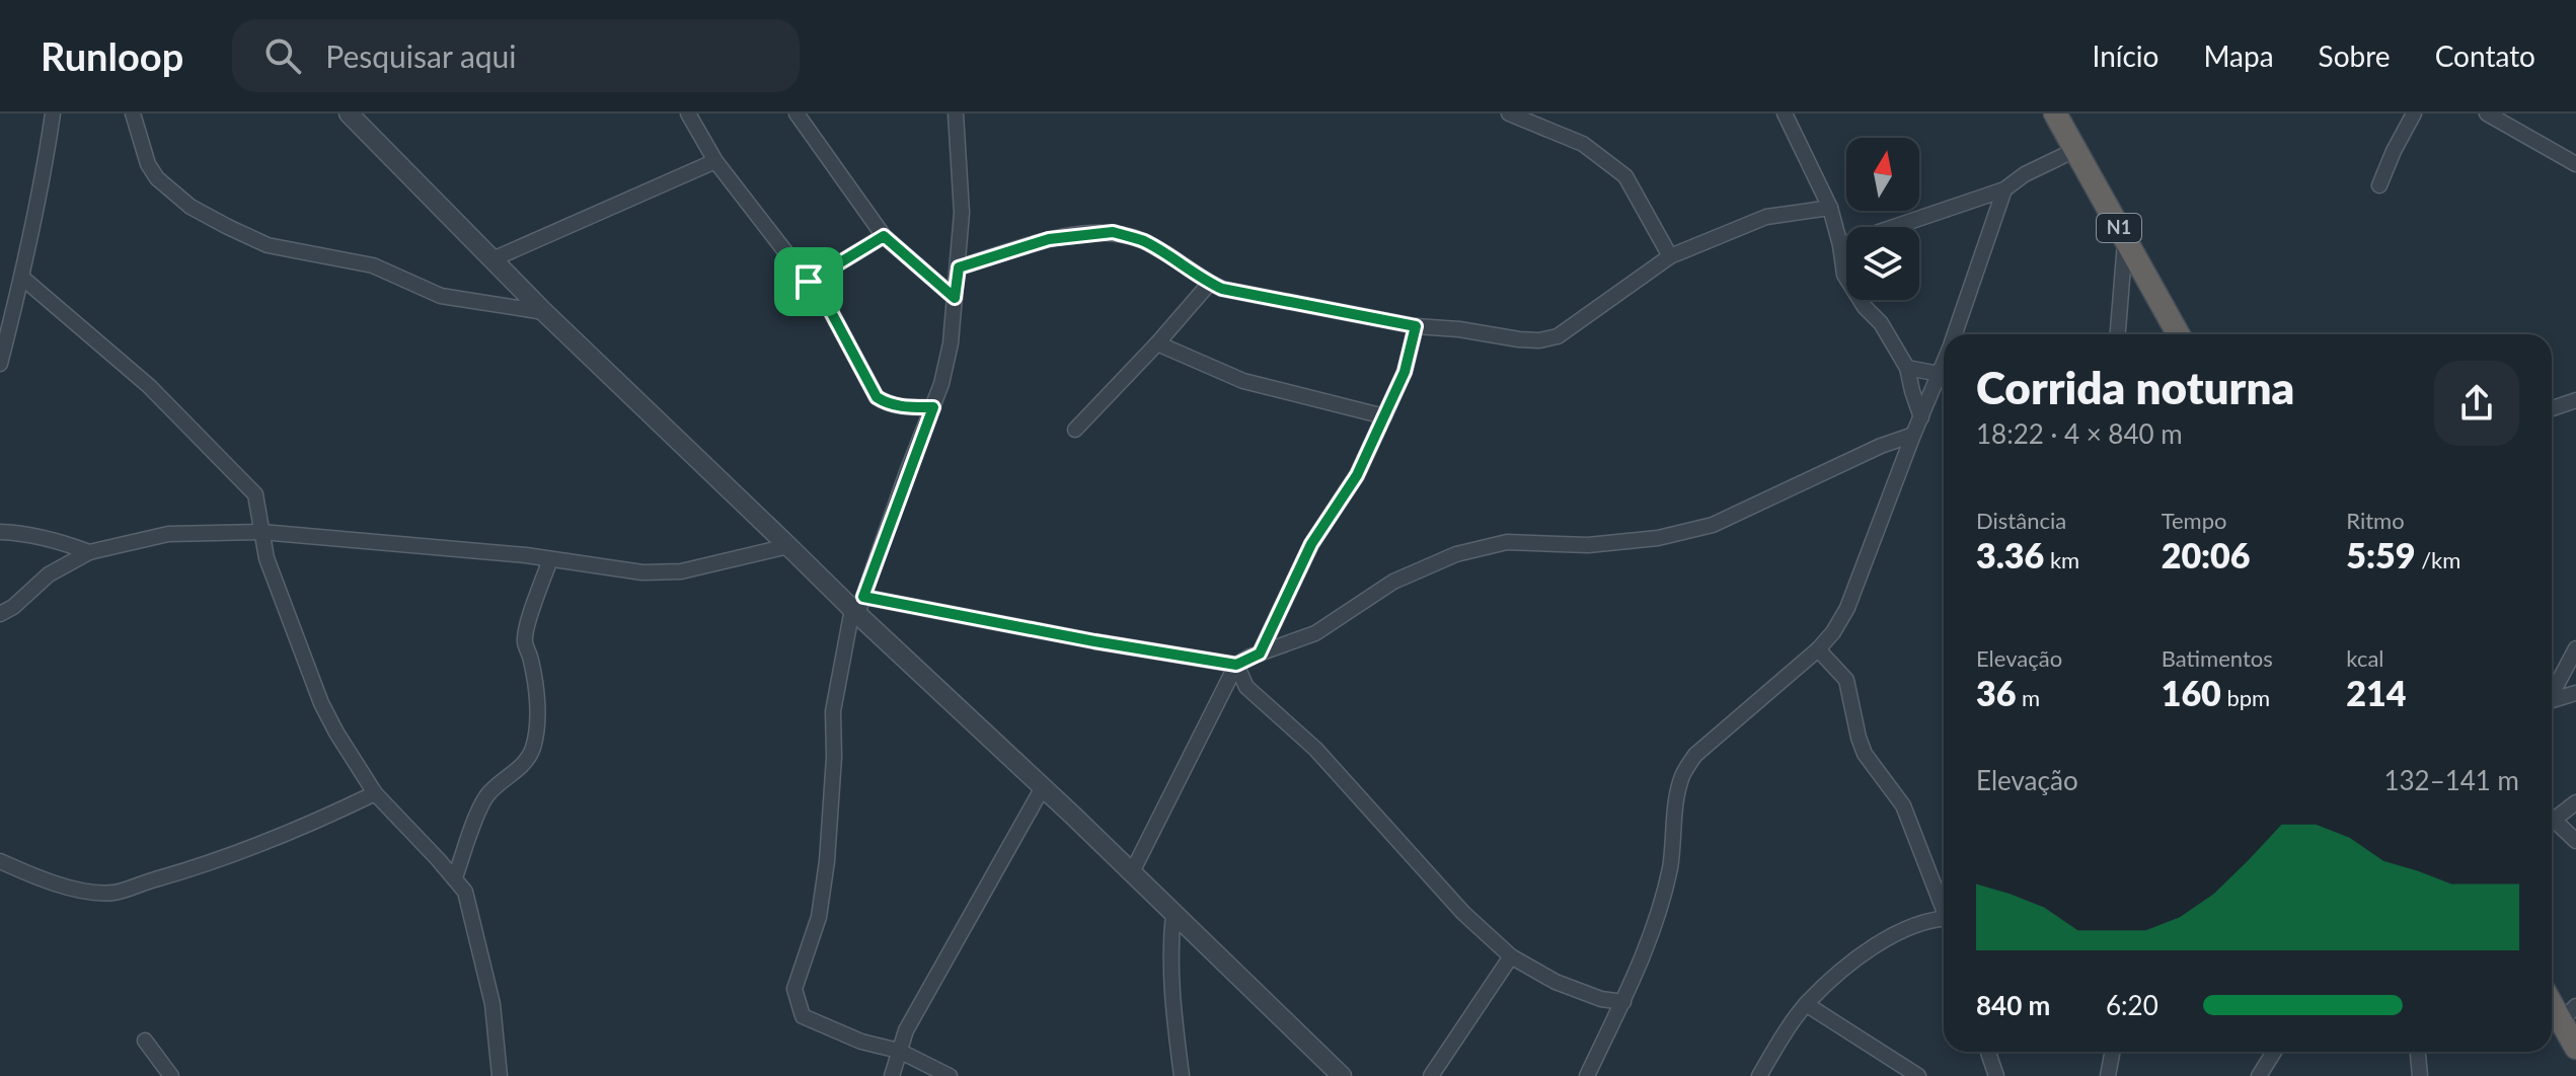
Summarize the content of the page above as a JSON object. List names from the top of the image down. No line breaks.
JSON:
{"streets":{"highway":["N1"]},"north":"top","page":{"header":"Runloop","search":"Pesquisar aqui","nav":["Início","Mapa","Sobre","Contato"],"heading":["Corrida noturna","18:22 · 4 × 840 m"],"stats":[["Distância","3.36 km"],["Tempo","20:06"],["Ritmo","5:59 /km"],["Elevação","36 m"],["Batimentos","160 bpm"],["kcal","214"]],"chart":["Elevação","132–141 m"],"list":[{"name":"840 m","note":"6:20"}]}}
